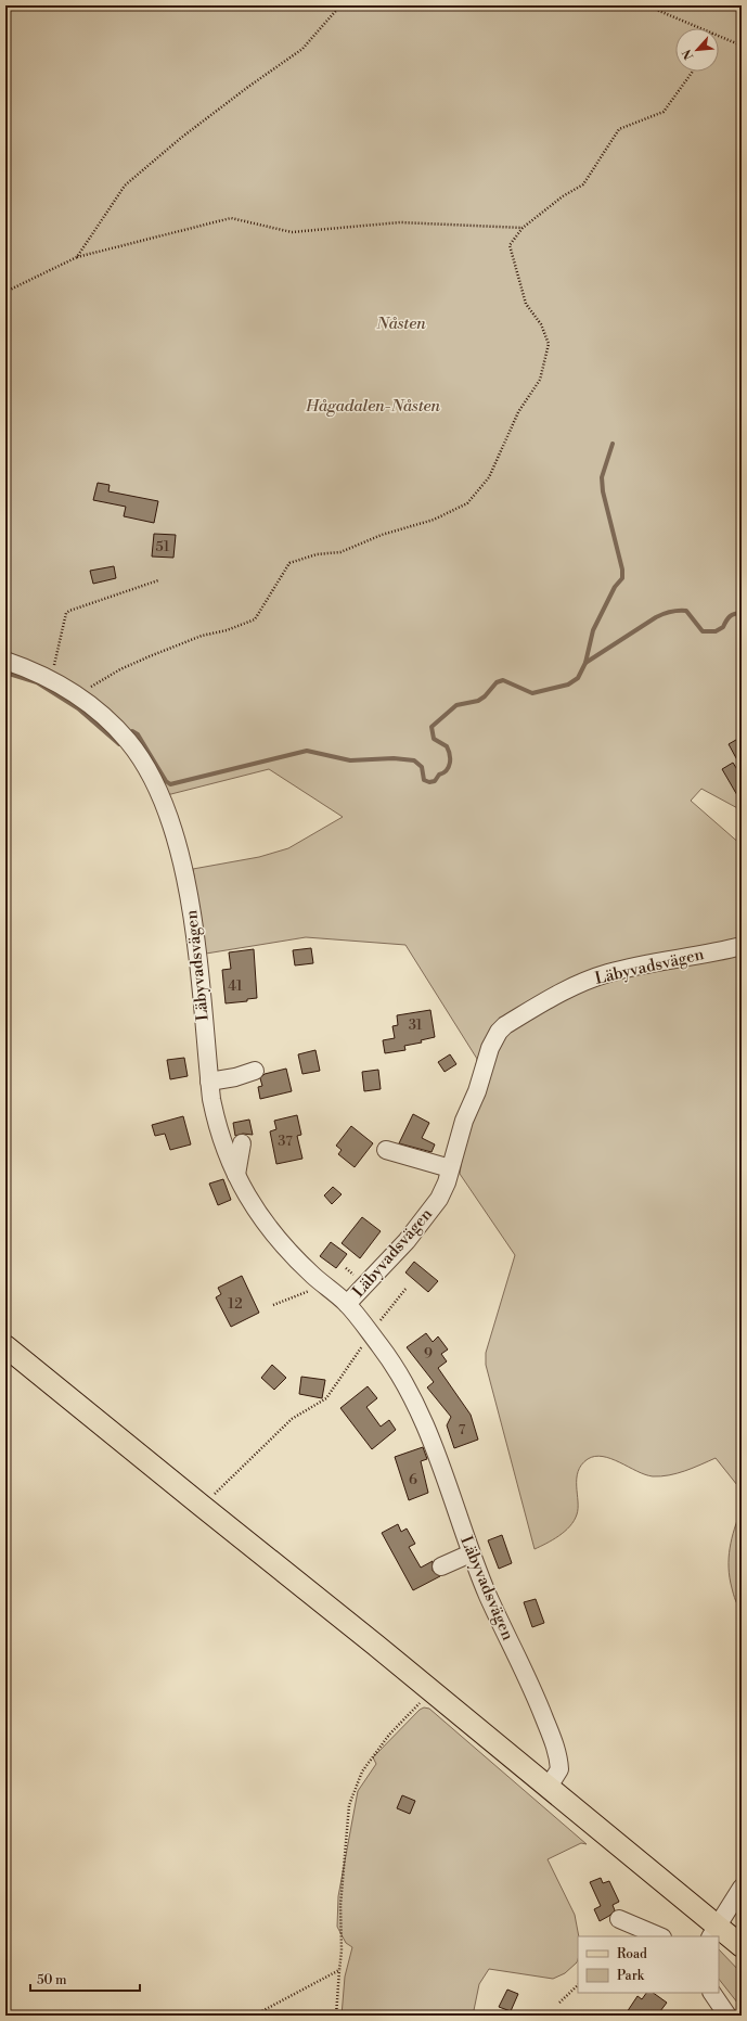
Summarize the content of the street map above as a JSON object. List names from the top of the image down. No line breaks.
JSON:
{"streets":{"street":["Läbyvadsvägen"]},"parks":["Nåsten","Hågadalen-Nåsten"],"house_numbers":["51","41","31","37","12","9","7","6"],"legend":["Road","Park"],"scale_bar":"50 m","north":"bottom left"}
